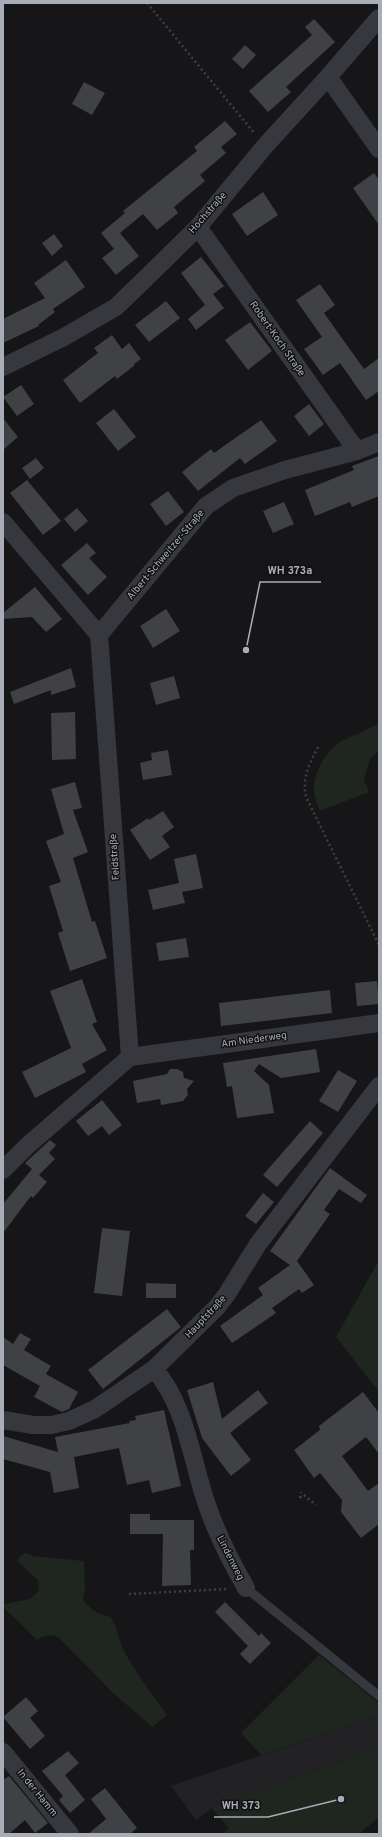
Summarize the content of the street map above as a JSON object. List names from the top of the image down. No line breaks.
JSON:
{"streets":{"street":["Hochstraße","Robert-Koch Straße","Albert-Schweitzer-Straße","Feldstraße","Am Niederweg","Hauptstraße","Lindenweg","In der Hamm"]},"crossings":[["Hochstraße","Robert-Koch Straße"],["Robert-Koch Straße","Albert-Schweitzer-Straße"],["Albert-Schweitzer-Straße","Feldstraße"],["Feldstraße","Am Niederweg"],["Hauptstraße","Lindenweg"]],"places":["WH 373a","WH 373"]}
